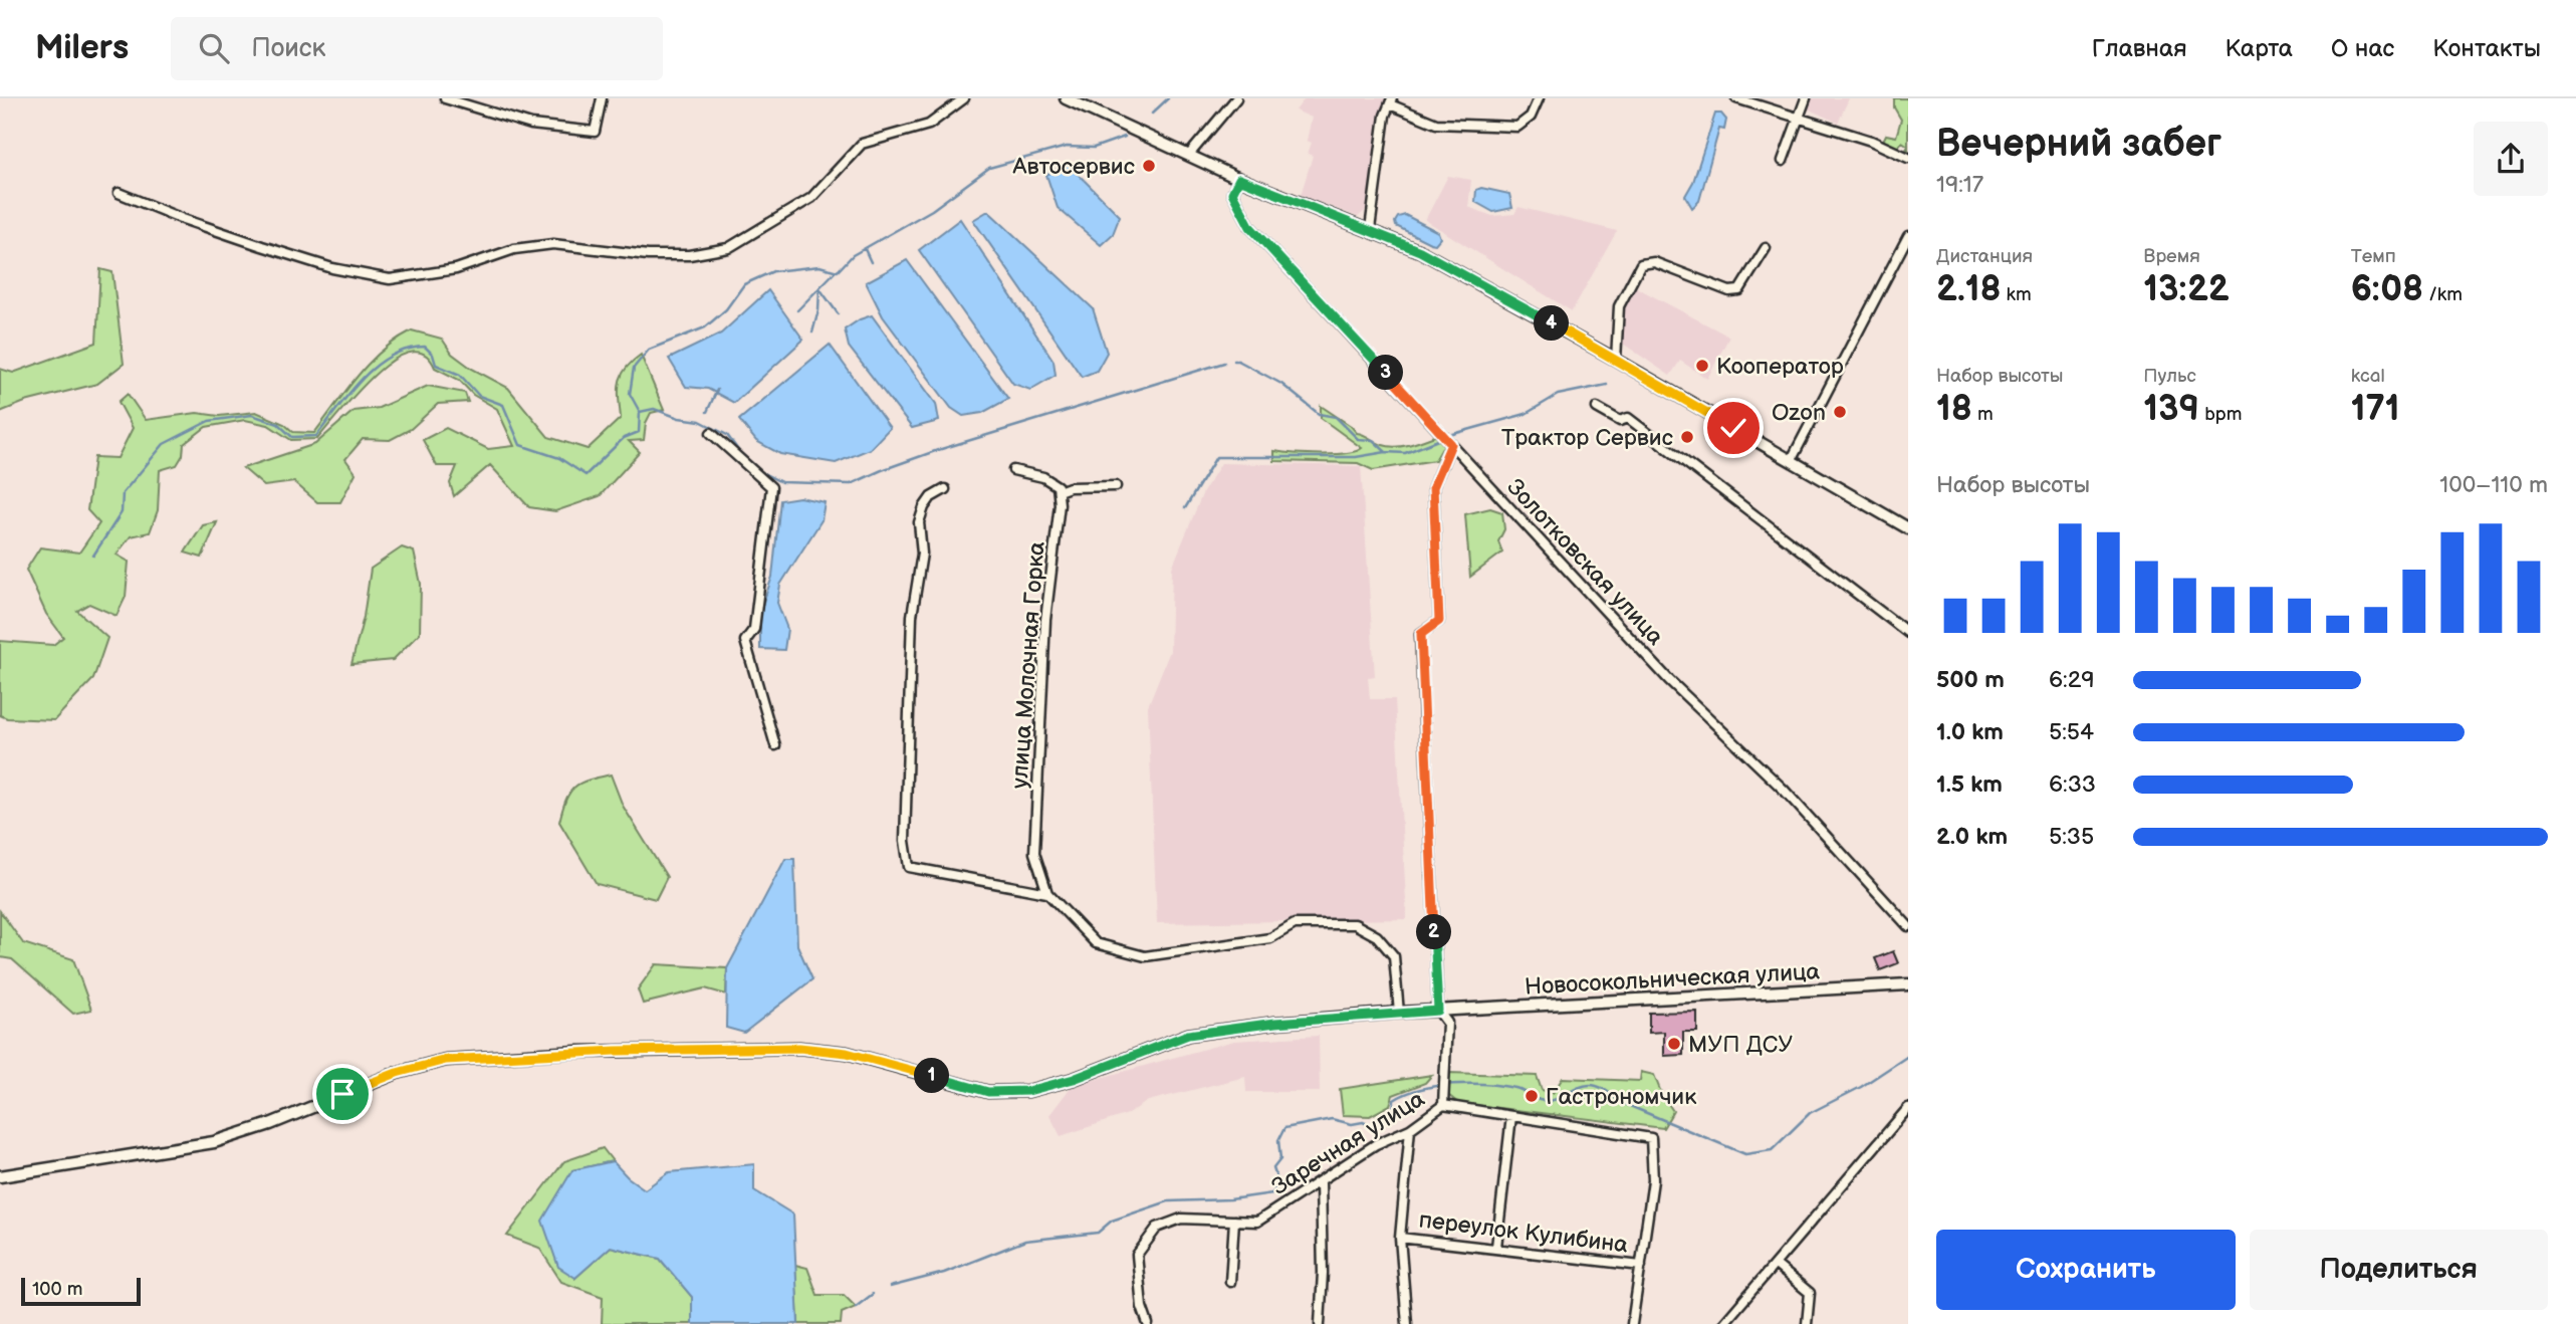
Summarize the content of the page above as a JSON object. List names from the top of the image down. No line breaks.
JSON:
{"streets":{"main road":["Новосокольническая улица"],"street":["Золотковская улица","улица Молочная Горка","Заречная улица","переулок Кулибина"]},"crossings":[["Заречная улица","переулок Кулибина"]],"places":["Автосервис","Кооператор","Ozon","Трактор Сервис","МУП ДСУ","Гастрономчик"],"scale_bar":"100 m","page":{"header":"Milers","search":"Поиск","nav":["Главная","Карта","О нас","Контакты"],"heading":["Вечерний забег","19:17"],"stats":[["Дистанция","2.18 km"],["Время","13:22"],["Темп","6:08 /km"],["Набор высоты","18 m"],["Пульс","139 bpm"],["kcal","171"]],"pins":["4","3","2","1"],"chart":["Набор высоты","100–110 m"],"list":[{"name":"500 m","note":"6:29"},{"name":"1.0 km","note":"5:54"},{"name":"1.5 km","note":"6:33"},{"name":"2.0 km","note":"5:35"}],"buttons":["Сохранить","Поделиться"],"scale":"100 m"}}
